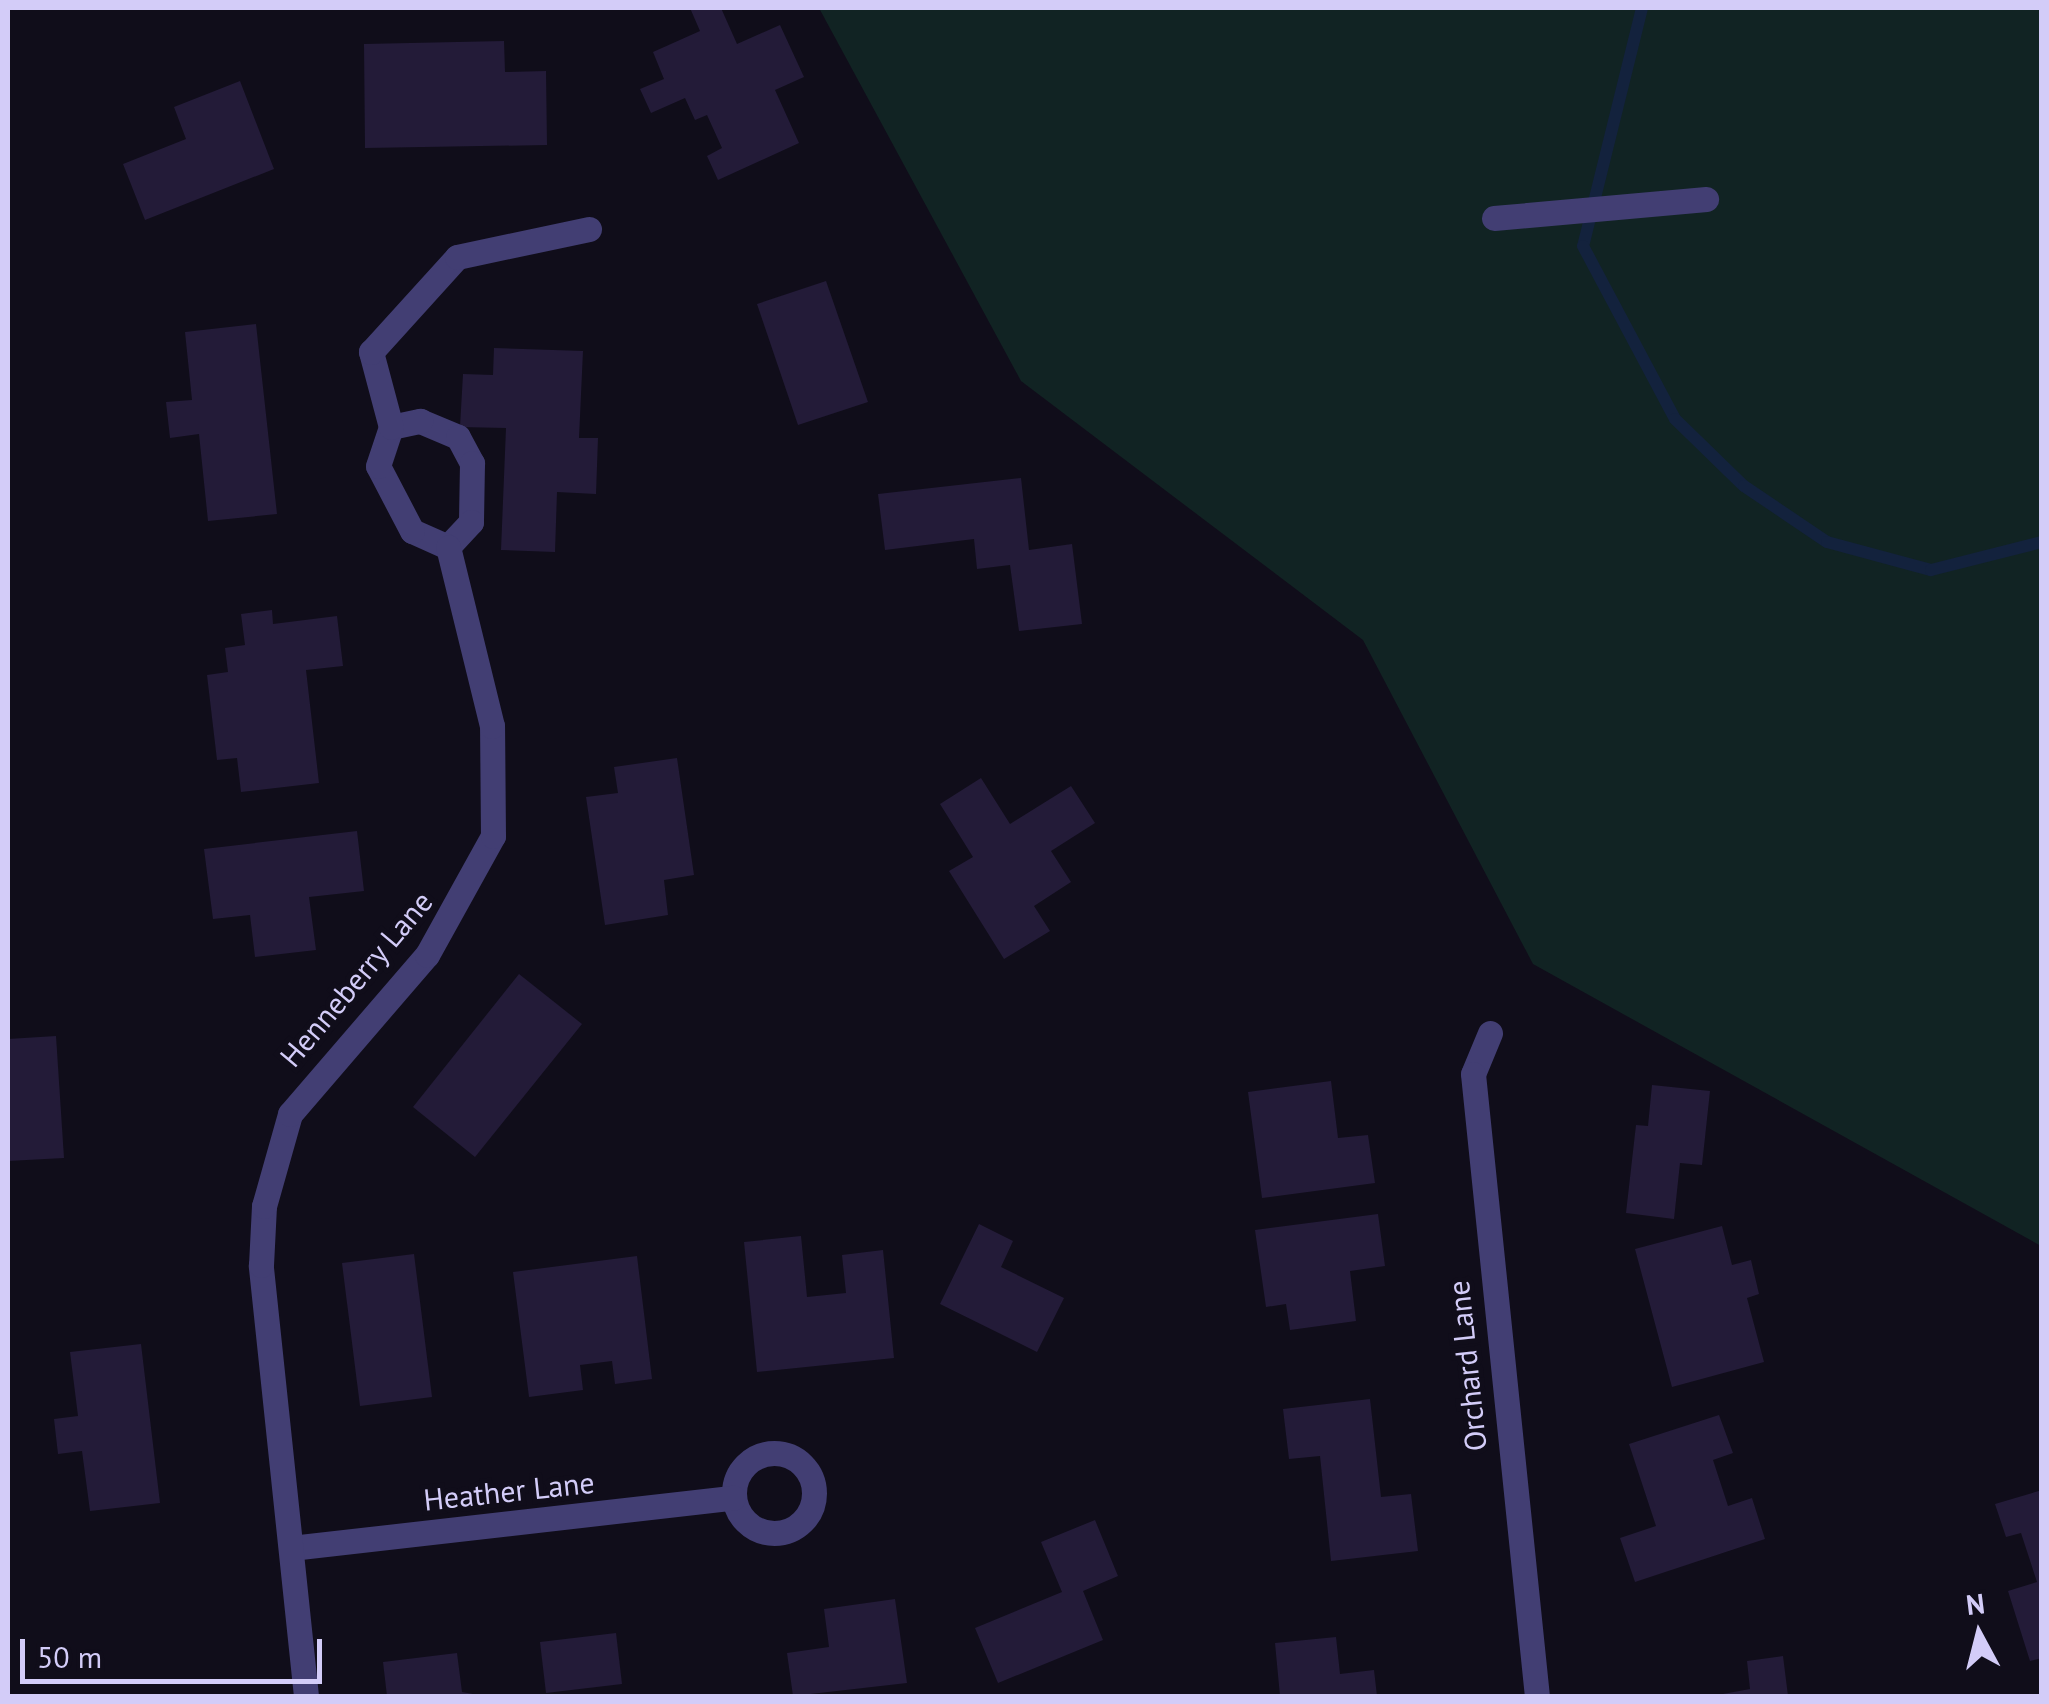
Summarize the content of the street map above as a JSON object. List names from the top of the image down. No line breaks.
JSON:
{"streets":{"street":["Henneberry Lane","Orchard Lane","Heather Lane"]},"crossings":[["Henneberry Lane","Heather Lane"]],"scale_bar":"50 m","north":"top"}
